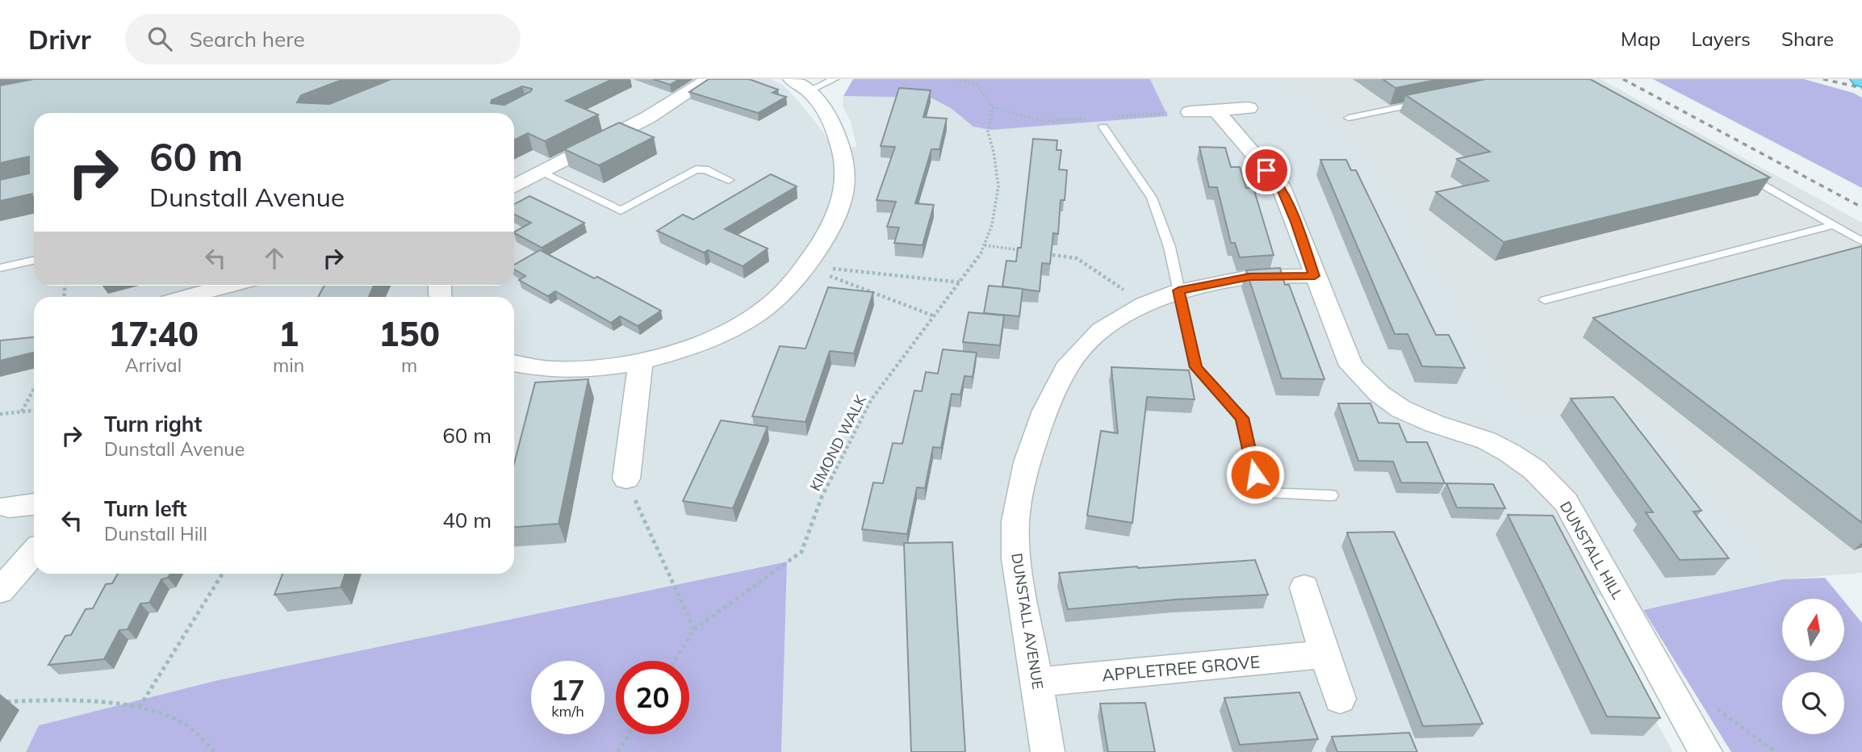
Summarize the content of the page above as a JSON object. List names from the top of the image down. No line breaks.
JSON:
{"streets":{"street":["DUNSTALL HILL","DUNSTALL AVENUE","APPLETREE GROVE"],"path":["KIMOND WALK"]},"crossings":[["DUNSTALL HILL","DUNSTALL AVENUE"],["DUNSTALL AVENUE","APPLETREE GROVE"]],"north":"top","page":{"header":"Drivr","search":"Search here","nav":["Map","Layers","Share"],"turn":["60 m","Dunstall Avenue"],"eta":["17:40","Arrival","1","min","150","m"],"list":[{"name":"Turn right","note":"Dunstall Avenue","value":"60 m"},{"name":"Turn left","note":"Dunstall Hill","value":"40 m"}],"speed":"17 km/h","limit":"20"}}
